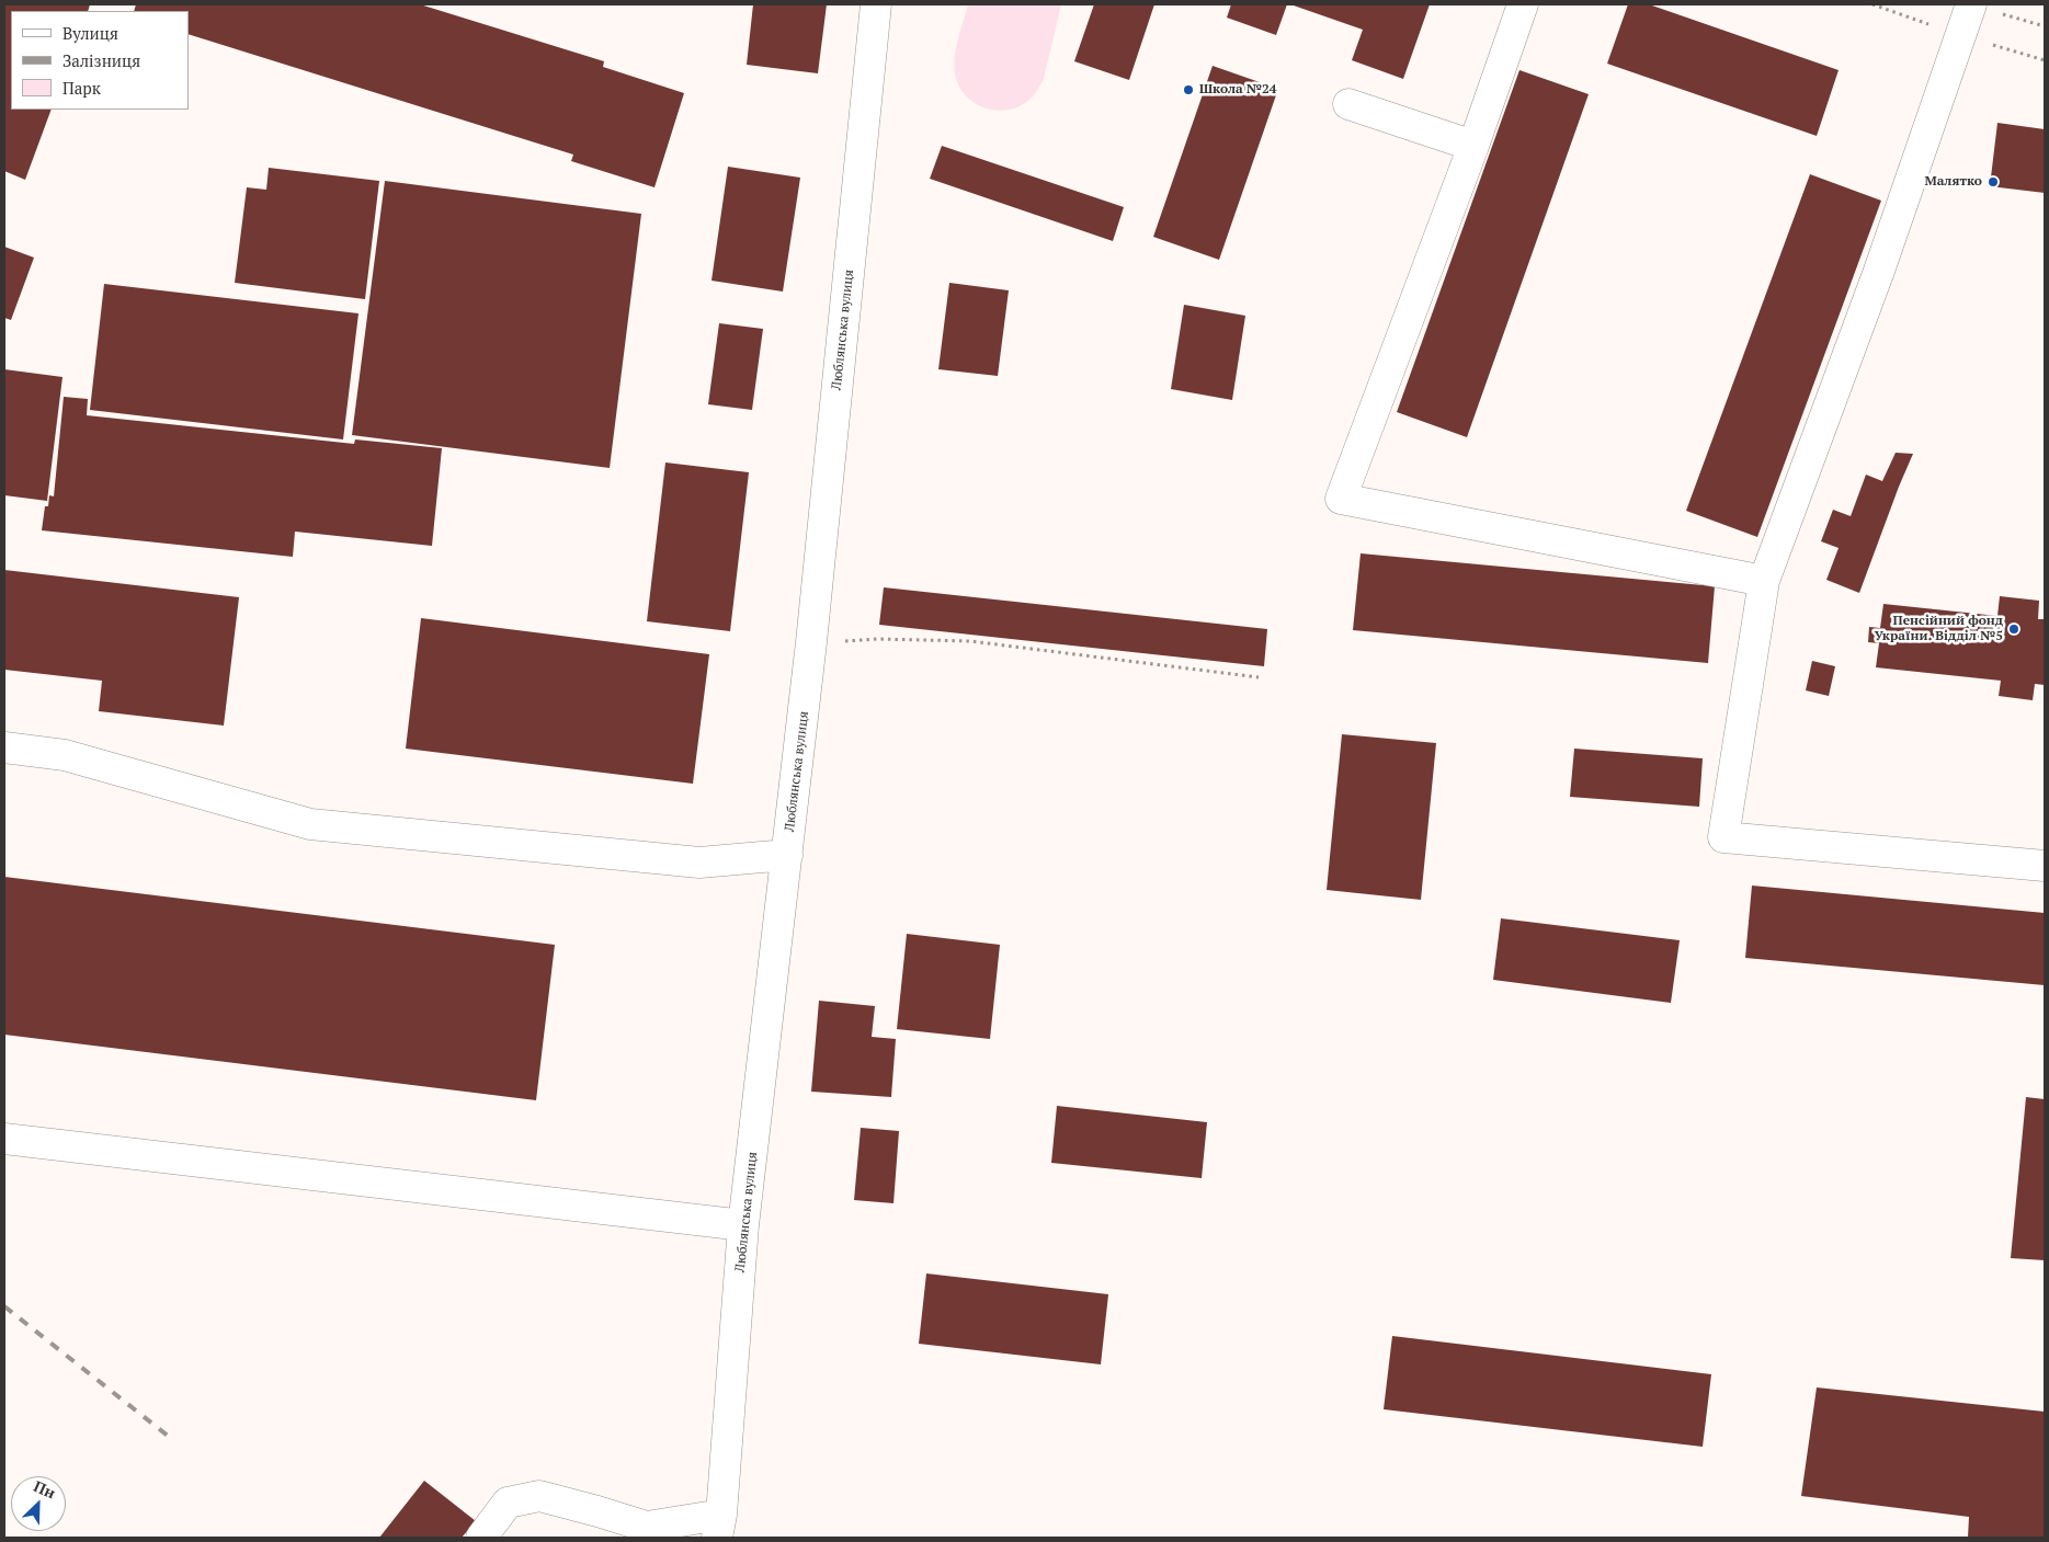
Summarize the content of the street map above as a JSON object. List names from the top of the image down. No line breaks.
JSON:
{"streets":{"street":["Люблянська вулиця"]},"places":["Школа №24","Малятко","Пенсійний фонд України. Відділ №5"],"legend":["Вулиця","Залізниця","Парк"],"north":"top right"}
